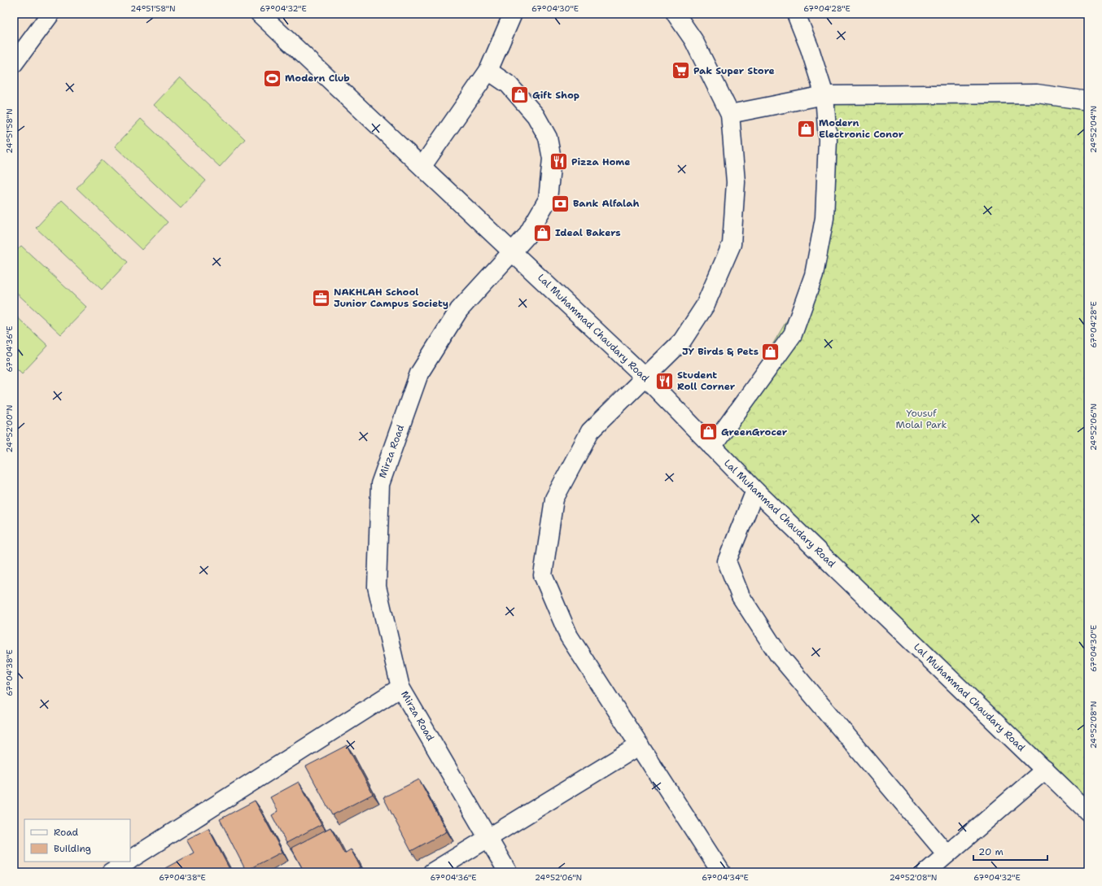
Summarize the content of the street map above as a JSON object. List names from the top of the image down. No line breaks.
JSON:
{"streets":{"street":["Lal Muhammad Chaudary Road","Mirza Road"]},"crossings":[["Lal Muhammad Chaudary Road","Mirza Road"]],"parks":["Yousuf Molai Park"],"places":{"supermarket":["Pak Super Store"],"sports":["Modern Club"],"shop":["Gift Shop","Modern Electronic Conor","Ideal Bakers","JY Birds & Pets","GreenGrocer"],"restaurant":["Pizza Home","Student Roll Corner"],"bank":["Bank Alfalah"],"office":["NAKHLAH School Junior Campus Society"]},"legend":["Road","Building"],"scale_bar":"20 m","coordinates":["24°51'58\"N","67°04'32\"E","67°04'30\"E","67°04'28\"E","24°52'04\"N","67°04'36\"E","24°52'06\"N","24°52'00\"N","67°04'38\"E","24°52'08\"N","67°04'34\"E"]}
